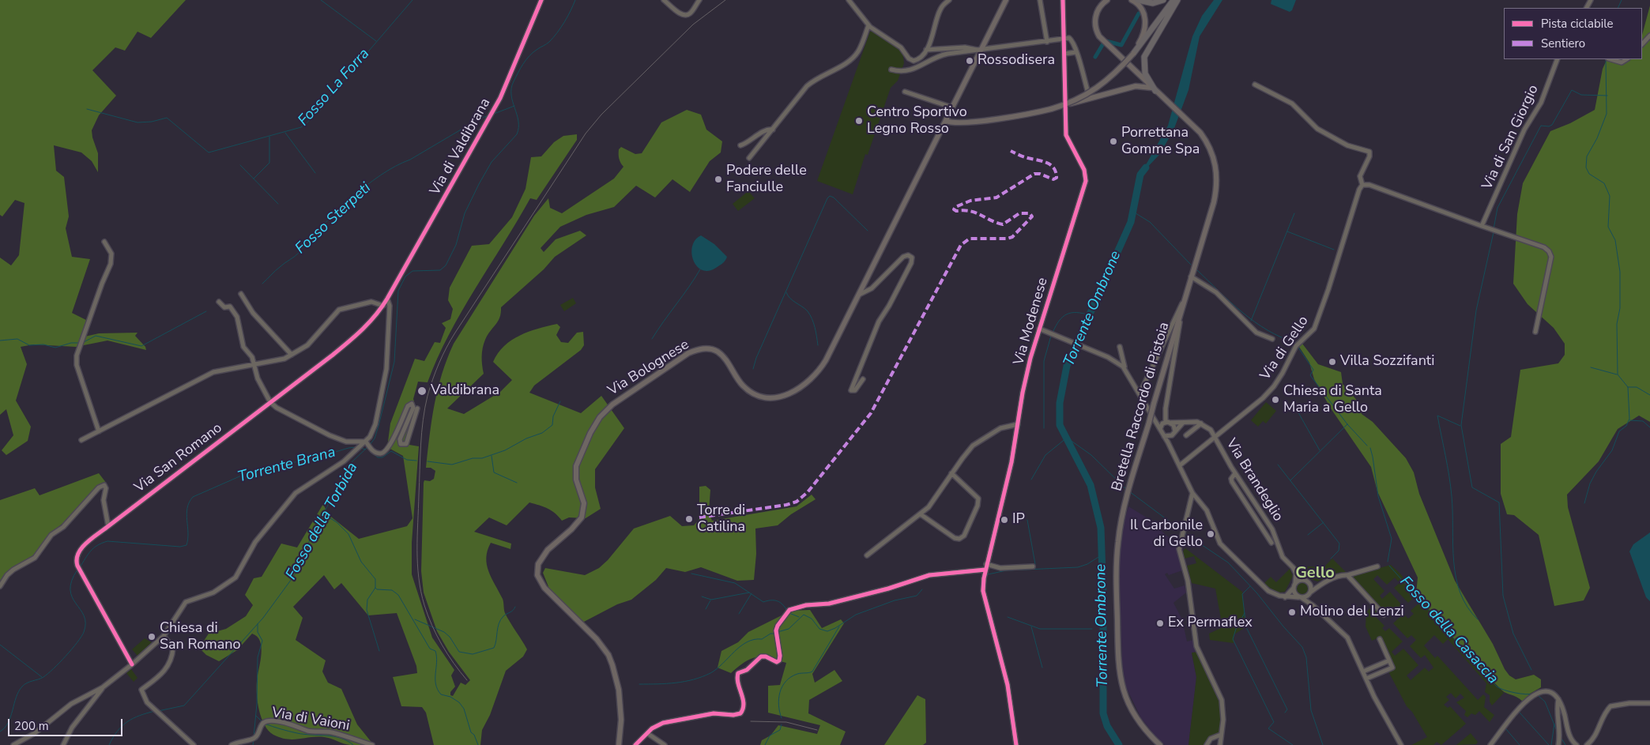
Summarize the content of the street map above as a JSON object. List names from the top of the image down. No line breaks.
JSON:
{"streets":{"main road":["Via Bolognese","Bretella Raccordo di Pistoia"],"street":["Via di San Giorgio","Via di Valdibrana","Via Modenese","Via di Gello","Via San Romano","Via Brandeglio","Via di Vaioni"]},"crossings":[["Via di Valdibrana","Via San Romano"],["Via di Gello","Via Brandeglio"]],"districts":["Gello"],"water":["Fosso La Forra","Fosso Sterpeti","Torrente Ombrone","Torrente Brana","Fosso della Torbida","Fosso della Casaccia"],"places":["Rossodisera","Centro Sportivo Legno Rosso","Porrettana Gomme Spa","Podere delle Fanciulle","Villa Sozzifanti","Valdibrana","Chiesa di Santa Maria a Gello","Torre di Catilina","IP","Il Carbonile di Gello","Molino del Lenzi","Ex Permaflex","Chiesa di San Romano"],"legend":["Pista ciclabile","Sentiero"],"scale_bar":"200 m"}
